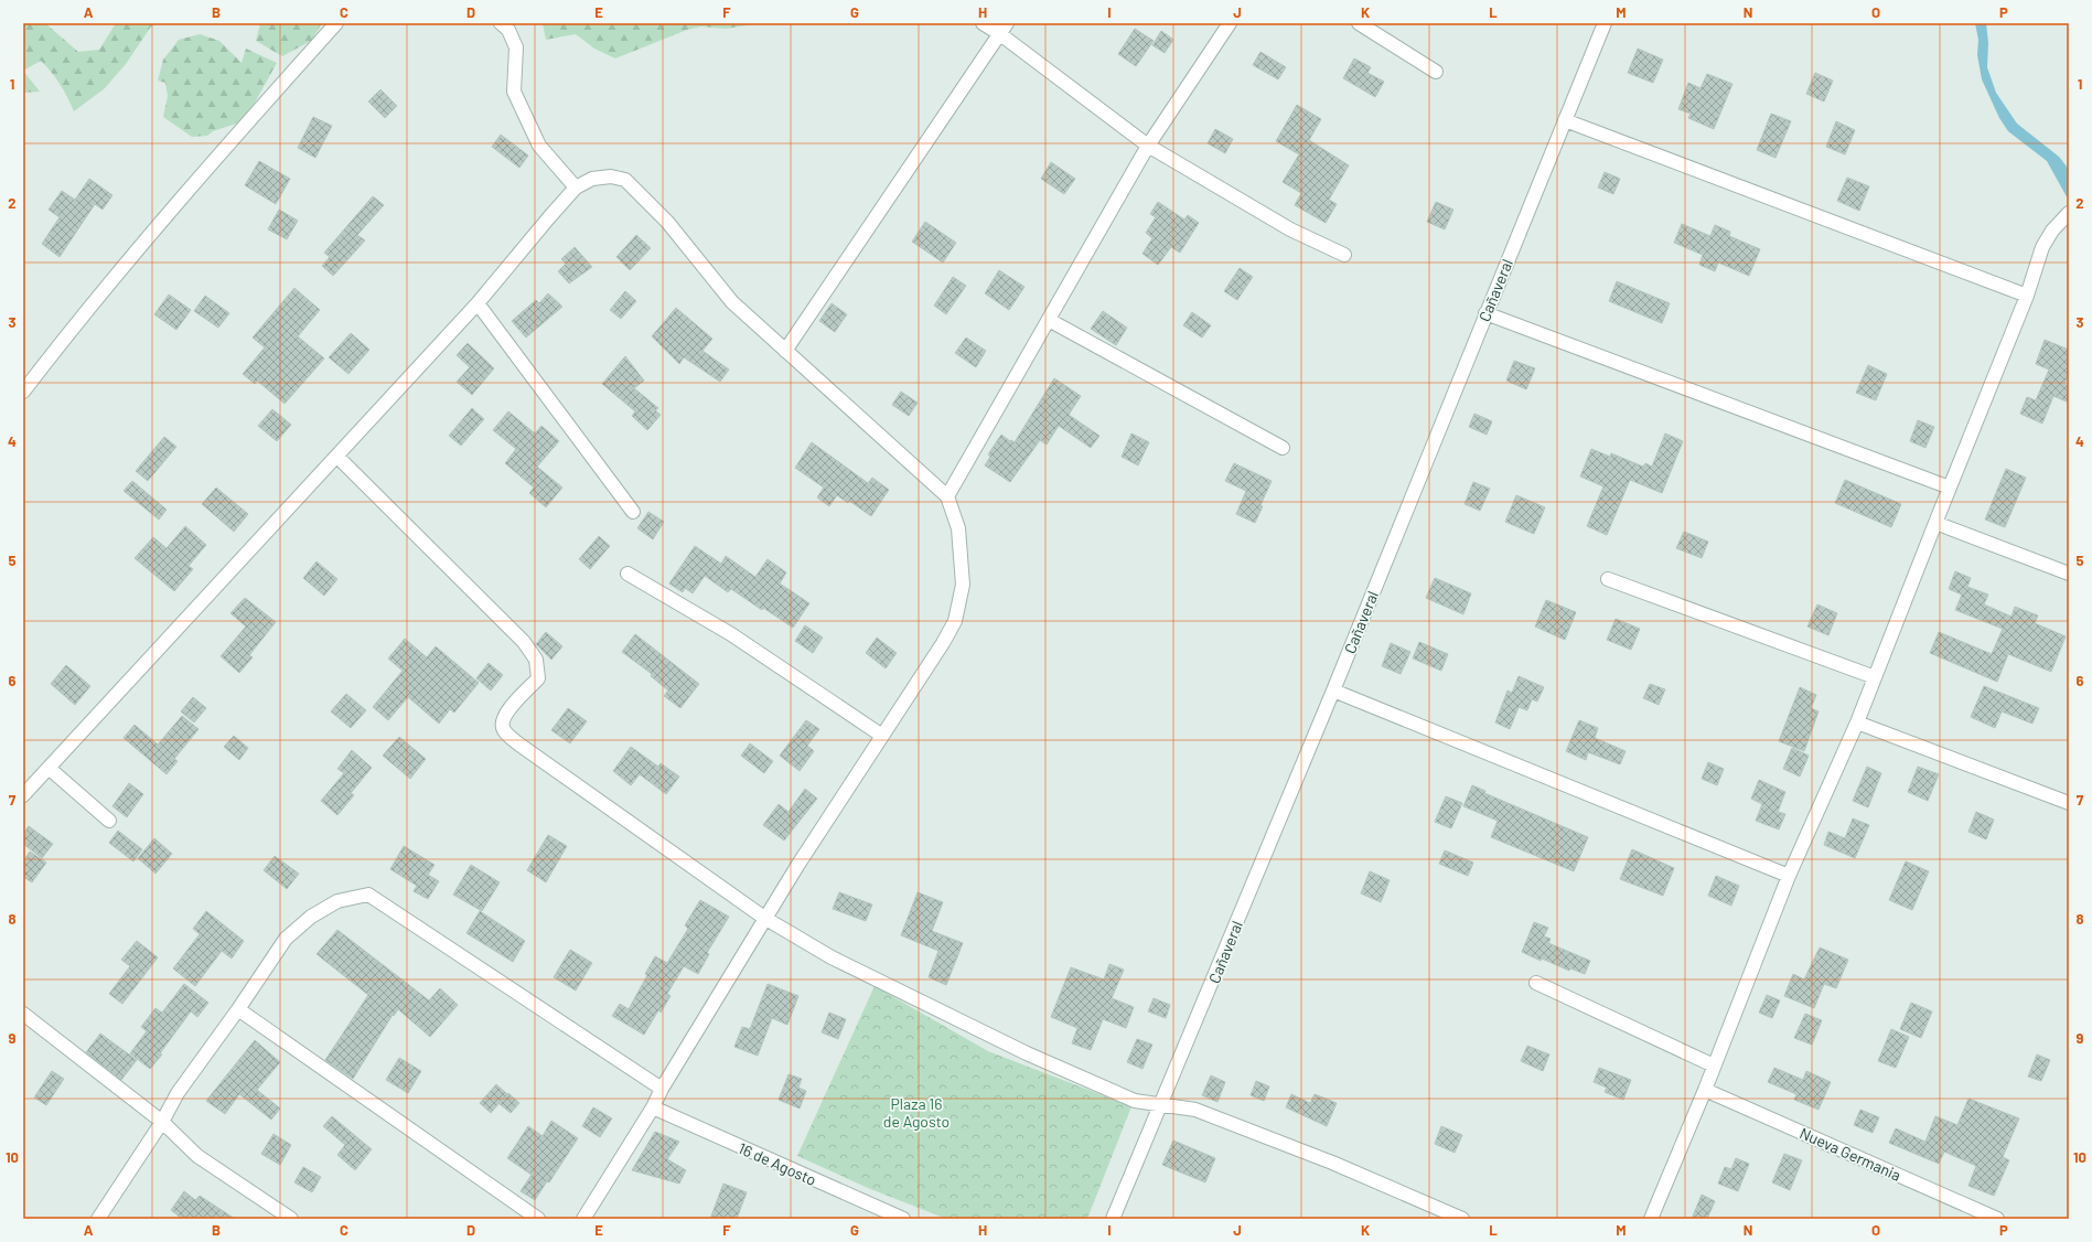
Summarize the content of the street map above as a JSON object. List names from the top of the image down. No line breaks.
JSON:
{"streets":{"street":["Cañaveral","Nueva Germania","16 de Agosto"]},"parks":["Plaza 16 de Agosto"],"grid":{"columns":["A","B","C","D","E","F","G","H","I","J","K","L","M","N","O","P"],"rows":["1","2","3","4","5","6","7","8","9","10"]}}
